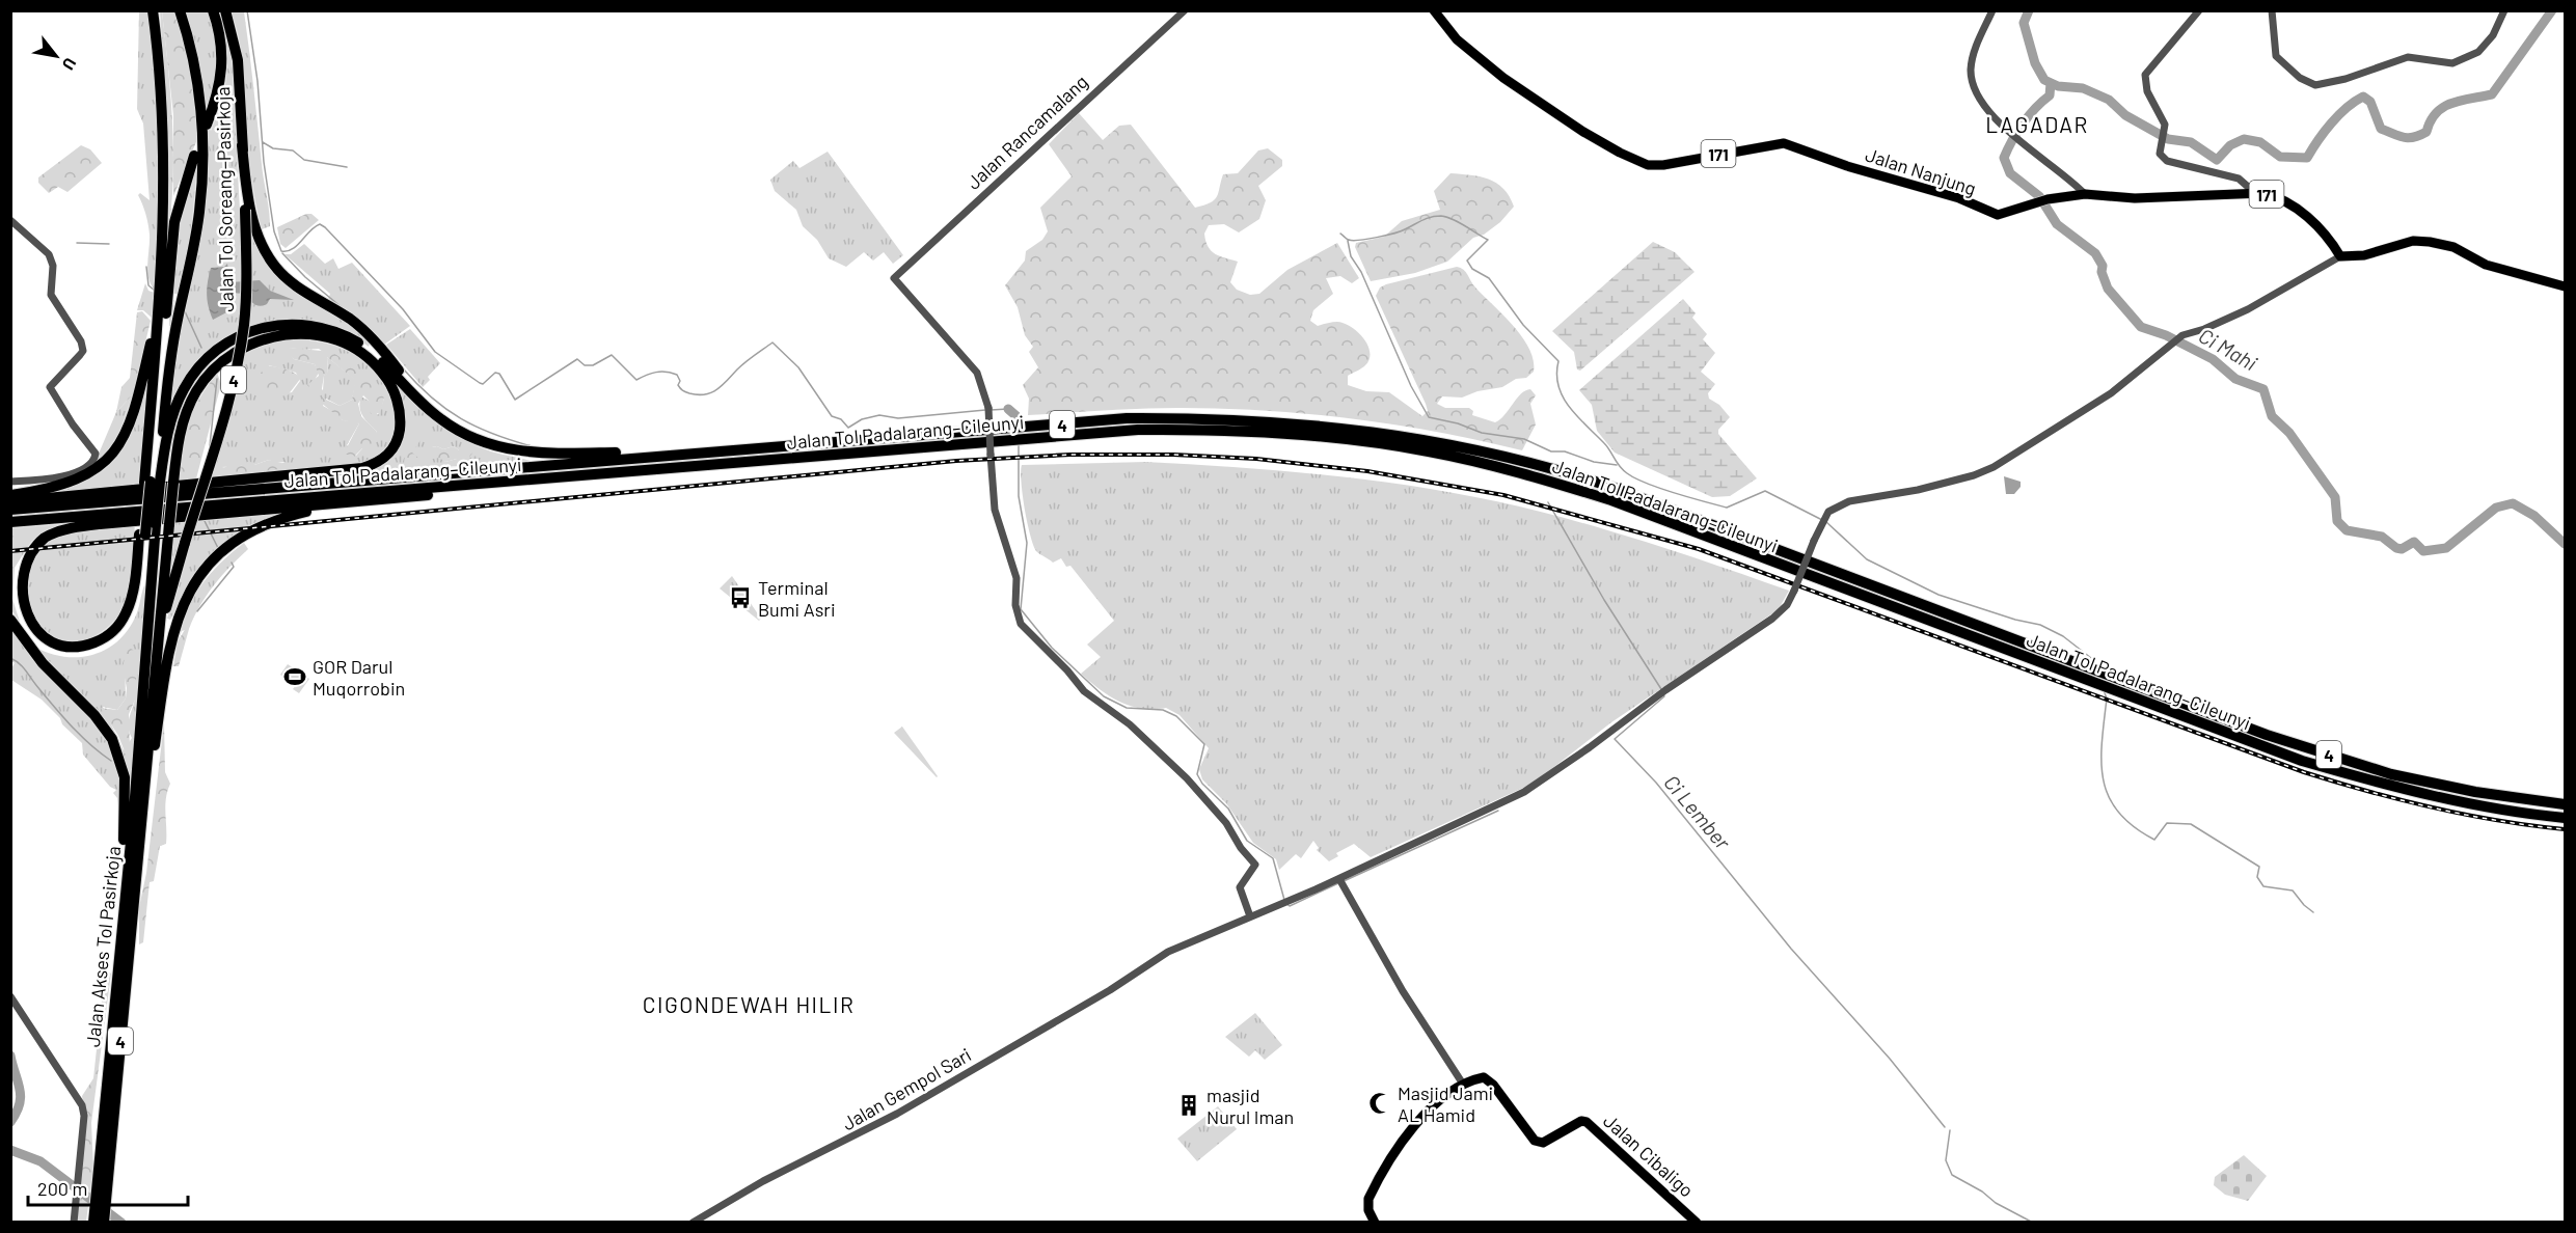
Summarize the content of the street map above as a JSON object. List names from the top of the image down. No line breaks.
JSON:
{"streets":{"highway":["Jalan Tol Soreang–Pasirkoja","4","Jalan Tol Padalarang–Cileunyi","Jalan Akses Tol Pasirkoja"],"main road":["171","Jalan Nanjung","Jalan Cibaligo"],"street":["Jalan Rancamalang","Jalan Gempol Sari"]},"crossings":[["Jalan Rancamalang","Jalan Gempol Sari"],["Jalan Nanjung","Jalan Gempol Sari"],["Jalan Tol Soreang–Pasirkoja","Jalan Akses Tol Pasirkoja"]],"districts":["LAGADAR","CIGONDEWAH HILIR"],"water":["Ci Mahi","Ci Lember"],"places":{"bus stop":["Terminal Bumi Asri"],"sports":["GOR Darul Muqorrobin"],"mosque":["Masjid Jami AL Hamid"],"building":["masjid Nurul Iman"]},"scale_bar":"200 m","north":"bottom right"}
